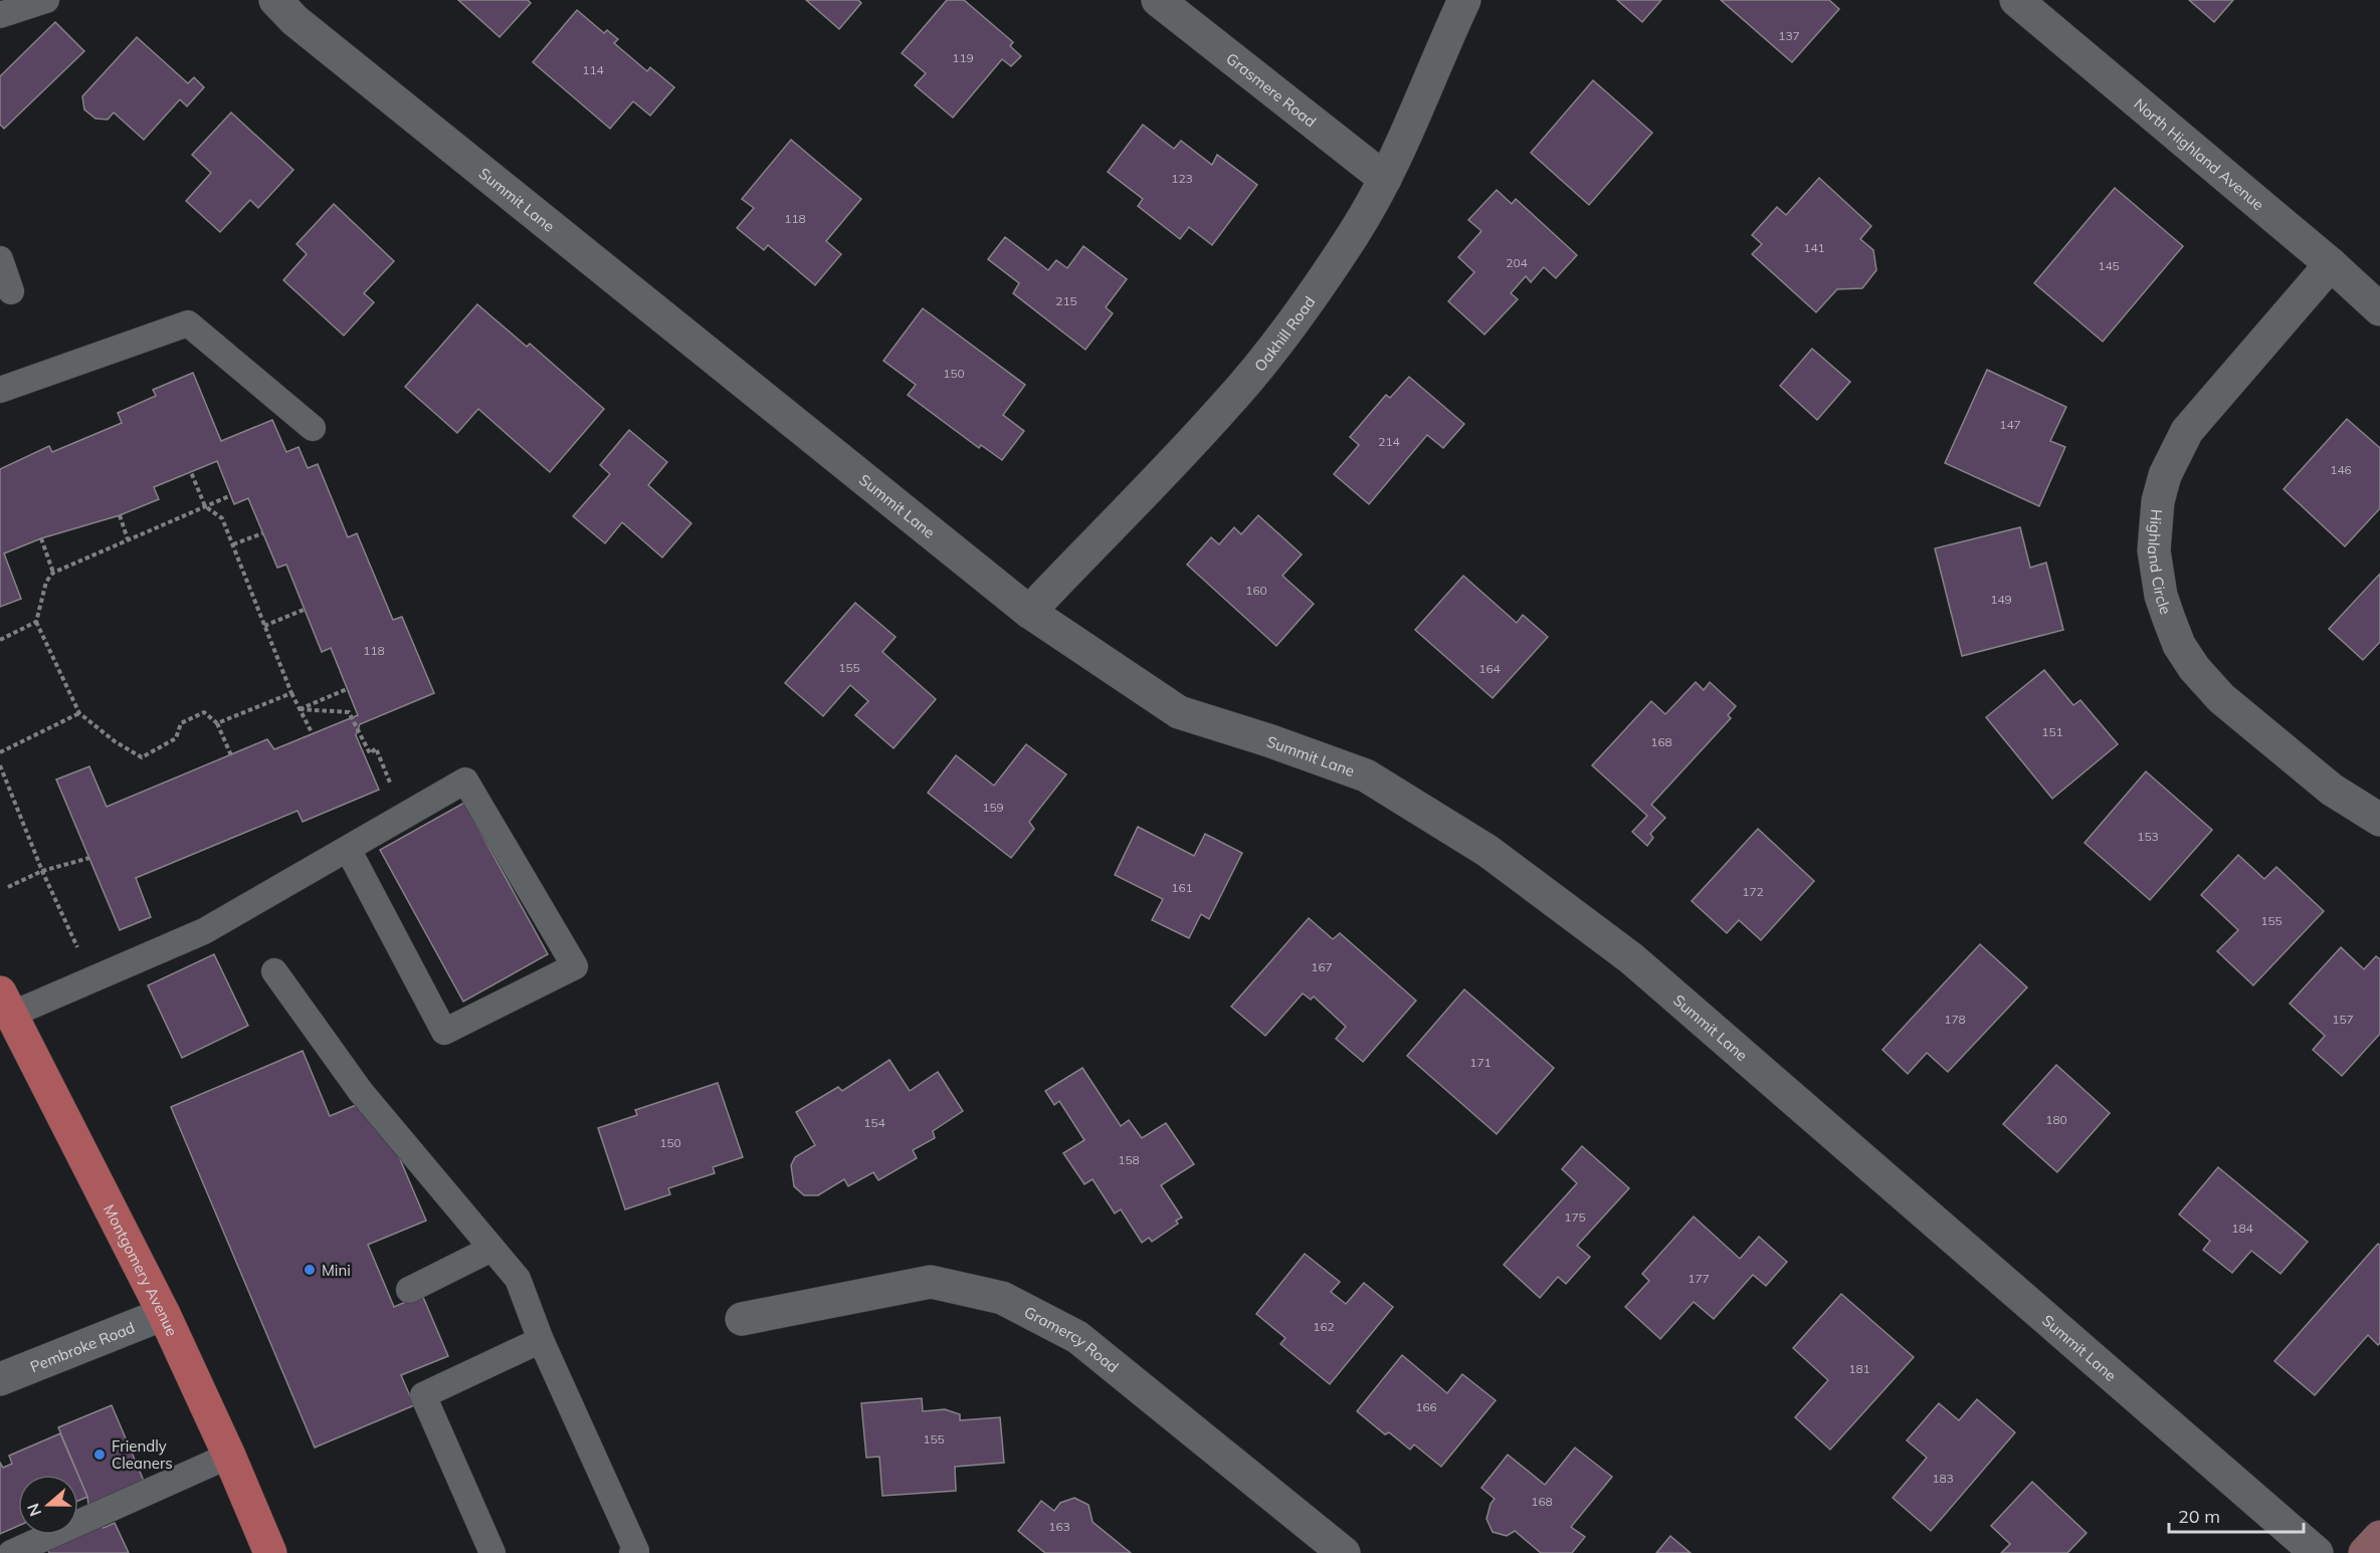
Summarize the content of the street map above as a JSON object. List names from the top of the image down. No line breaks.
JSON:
{"streets":{"main road":["Montgomery Avenue"],"street":["Grasmere Road","North Highland Avenue","Summit Lane","Oakhill Road","Highland Circle","Gramercy Road","Pembroke Road"]},"crossings":[["Grasmere Road","Oakhill Road"],["North Highland Avenue","Highland Circle"],["Summit Lane","Oakhill Road"],["Montgomery Avenue","Pembroke Road"]],"places":["Mini","Friendly Cleaners"],"house_numbers":["137","119","114","123","118","141","204","145","215","150","147","214","146","160","149","118","155","164","151","168","159","153","161","172","155","167","178","157","171","180","154","150","158","175","184","177","162","181","166","155","183","168","163"],"scale_bar":"20 m","north":"left"}
